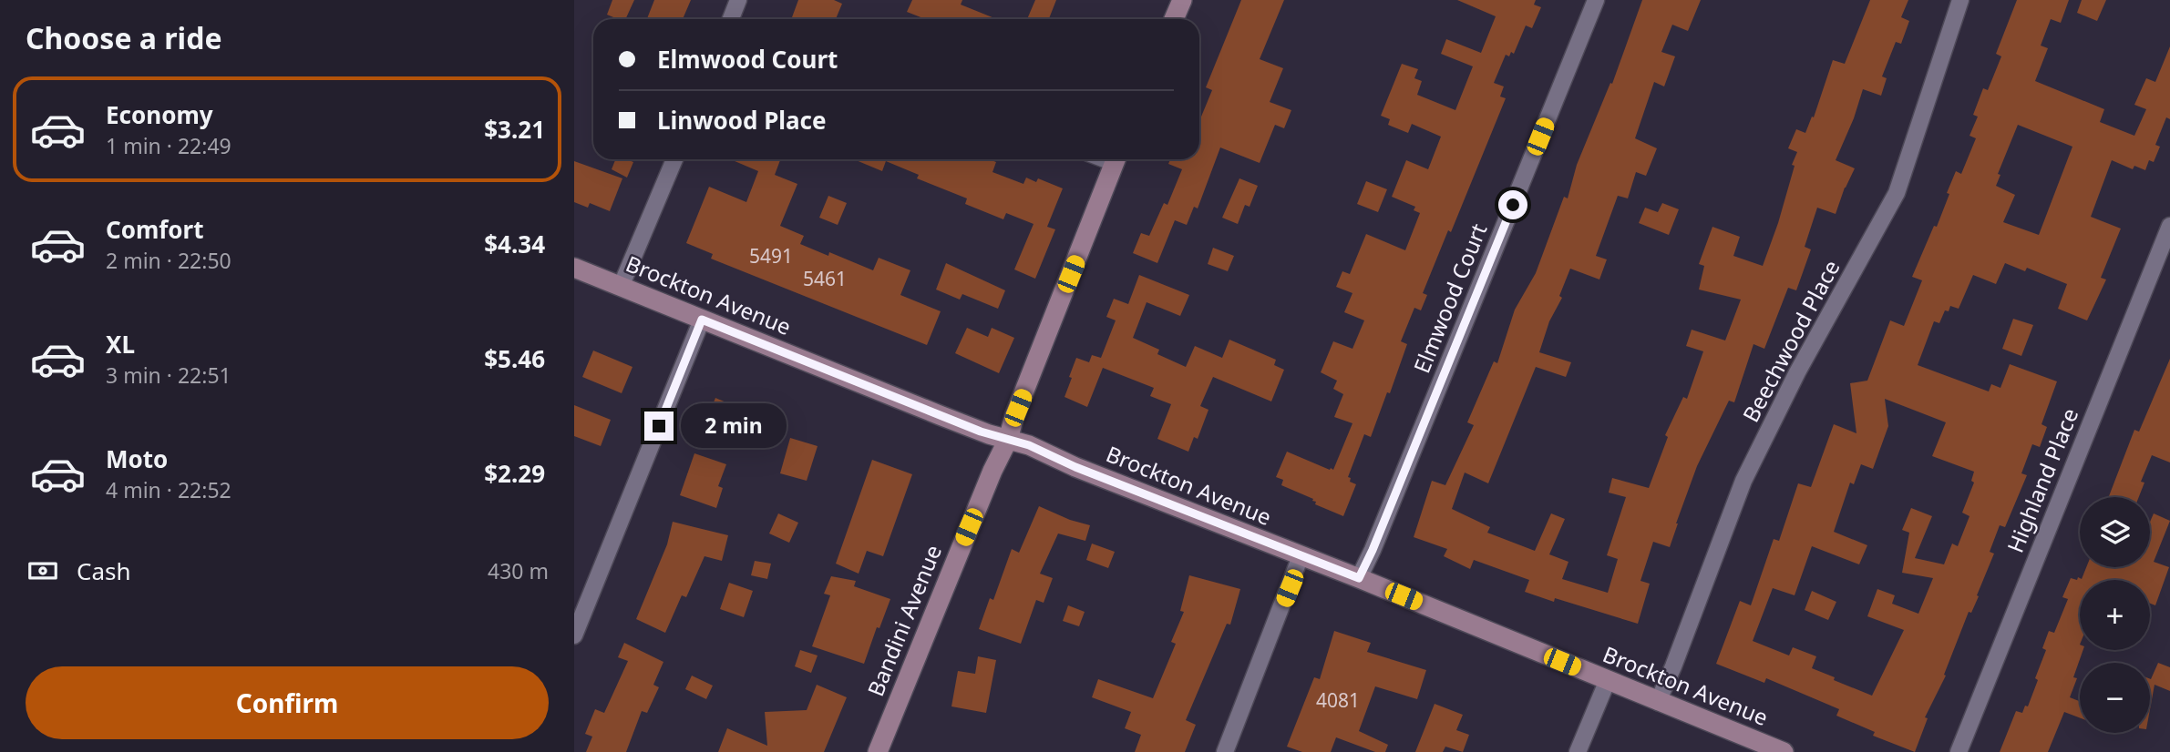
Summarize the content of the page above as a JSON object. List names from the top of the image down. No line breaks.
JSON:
{"streets":{"main road":["Brockton Avenue","Bandini Avenue"],"street":["Elmwood Court","Beechwood Place","Highland Place"]},"crossings":[["Brockton Avenue","Elmwood Court"],["Brockton Avenue","Beechwood Place"],["Brockton Avenue","Bandini Avenue"]],"house_numbers":["5491","5461","4081"],"page":{"heading":"Choose a ride","banner":["Elmwood Court","Linwood Place"],"list":[{"name":"Economy","note":"1 min · 22:49","value":"$3.21"},{"name":"Comfort","note":"2 min · 22:50","value":"$4.34"},{"name":"XL","note":"3 min · 22:51","value":"$5.46"},{"name":"Moto","note":"4 min · 22:52","value":"$2.29"}],"bubble":"2 min","map_buttons":["+","−"],"pay":["Cash","430 m"],"buttons":"Confirm"}}
